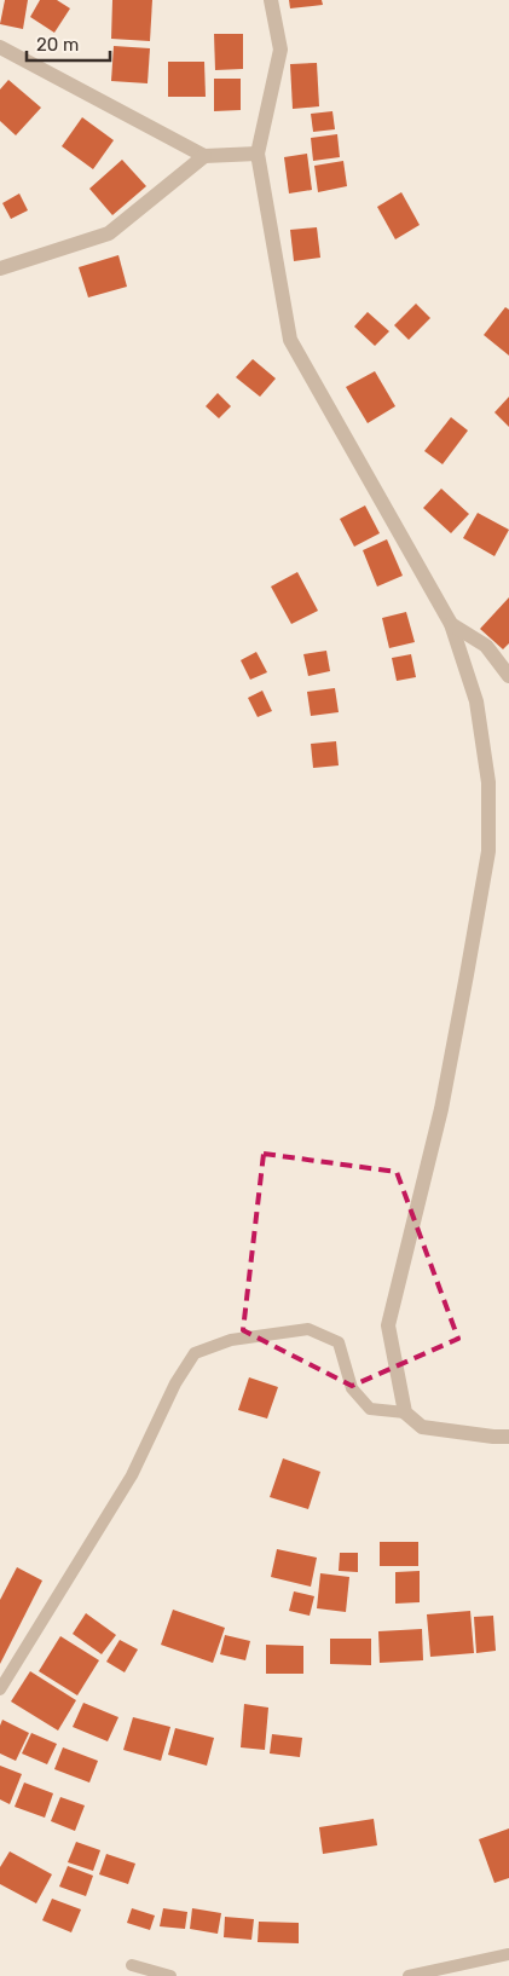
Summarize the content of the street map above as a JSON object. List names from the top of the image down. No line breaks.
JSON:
{"scale_bar":"20 m"}
